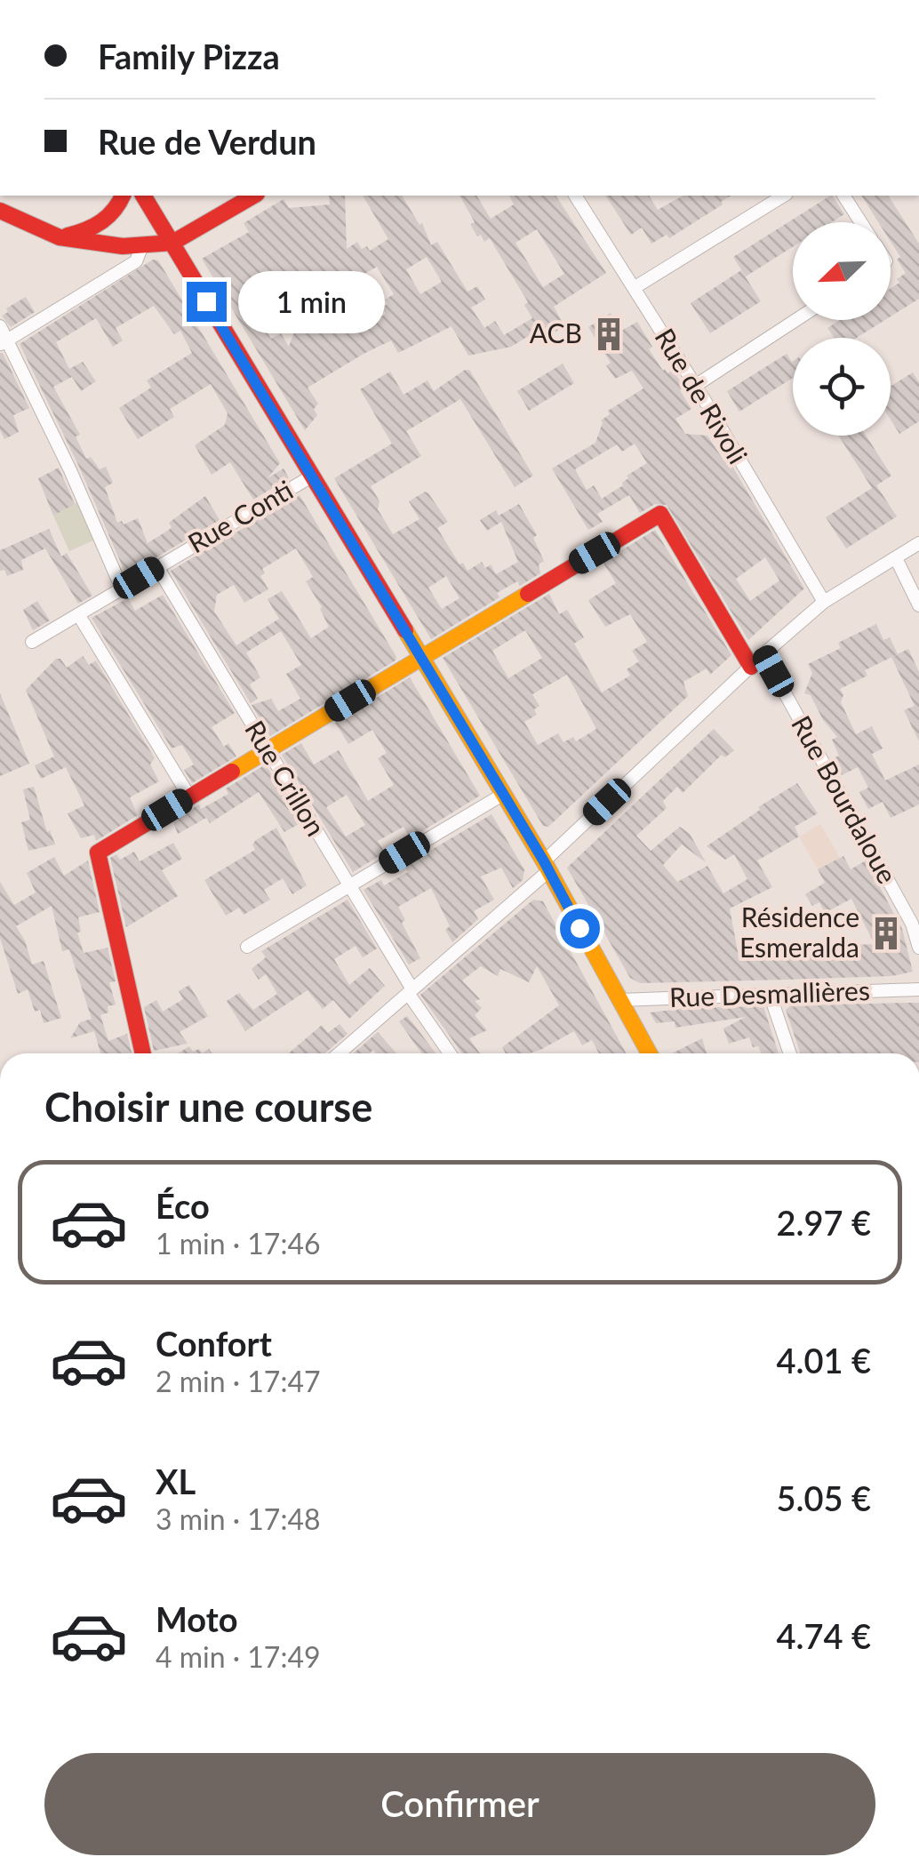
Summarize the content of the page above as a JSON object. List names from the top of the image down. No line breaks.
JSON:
{"streets":{"street":["Rue de Rivoli","Rue Conti","Rue Crillon","Rue Bourdaloue","Rue Desmallières"]},"crossings":[["Rue Conti","Rue Crillon"]],"places":{"building":["ACB","Résidence Esmeralda"]},"north":"bottom left","page":{"banner":["Family Pizza","Rue de Verdun"],"bubble":"1 min","heading":"Choisir une course","list":[{"name":"Éco","note":"1 min · 17:46","value":"2.97 €"},{"name":"Confort","note":"2 min · 17:47","value":"4.01 €"},{"name":"XL","note":"3 min · 17:48","value":"5.05 €"},{"name":"Moto","note":"4 min · 17:49","value":"4.74 €"}],"buttons":"Confirmer"}}
